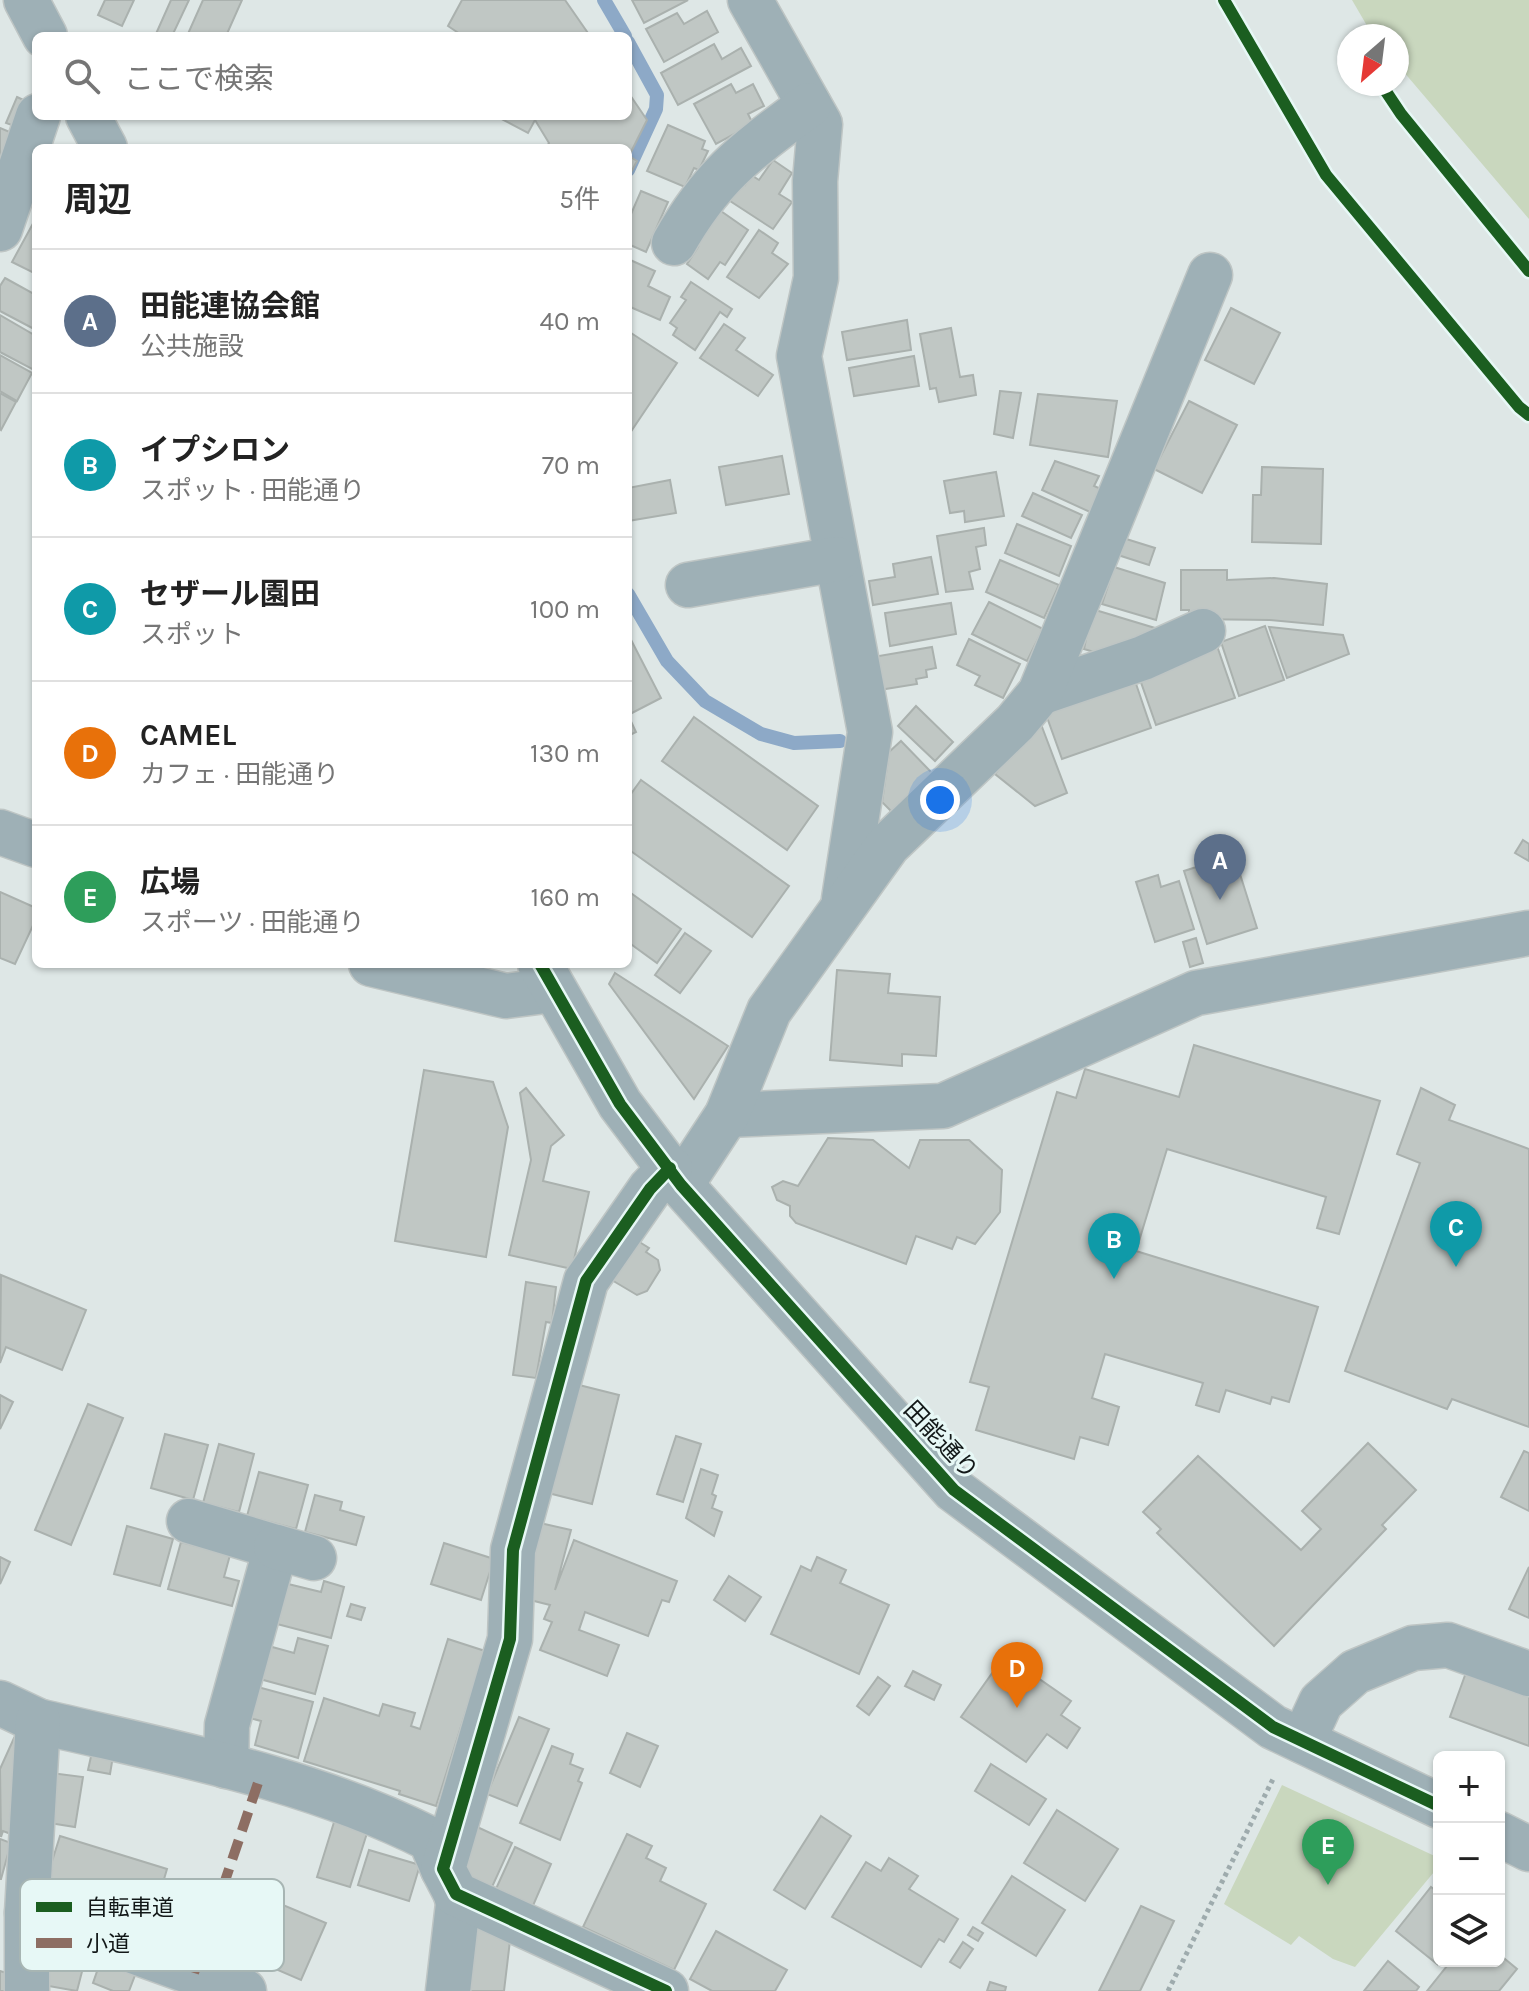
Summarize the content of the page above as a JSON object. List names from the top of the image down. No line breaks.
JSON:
{"streets":{"street":["田能通り"]},"legend":["自転車道","小道"],"north":"bottom left","page":{"search":"ここで検索","heading":["周辺","5件"],"list":[{"mark":"A","name":"田能連協会館","note":"公共施設","value":"40 m"},{"mark":"B","name":"イプシロン","note":"スポット · 田能通り","value":"70 m"},{"mark":"C","name":"セザール園田","note":"スポット","value":"100 m"},{"mark":"D","name":"CAMEL","note":"カフェ · 田能通り","value":"130 m"},{"mark":"E","name":"広場","note":"スポーツ · 田能通り","value":"160 m"}],"pins":["A","C","B","D","E"],"map_buttons":["+","−"]}}
